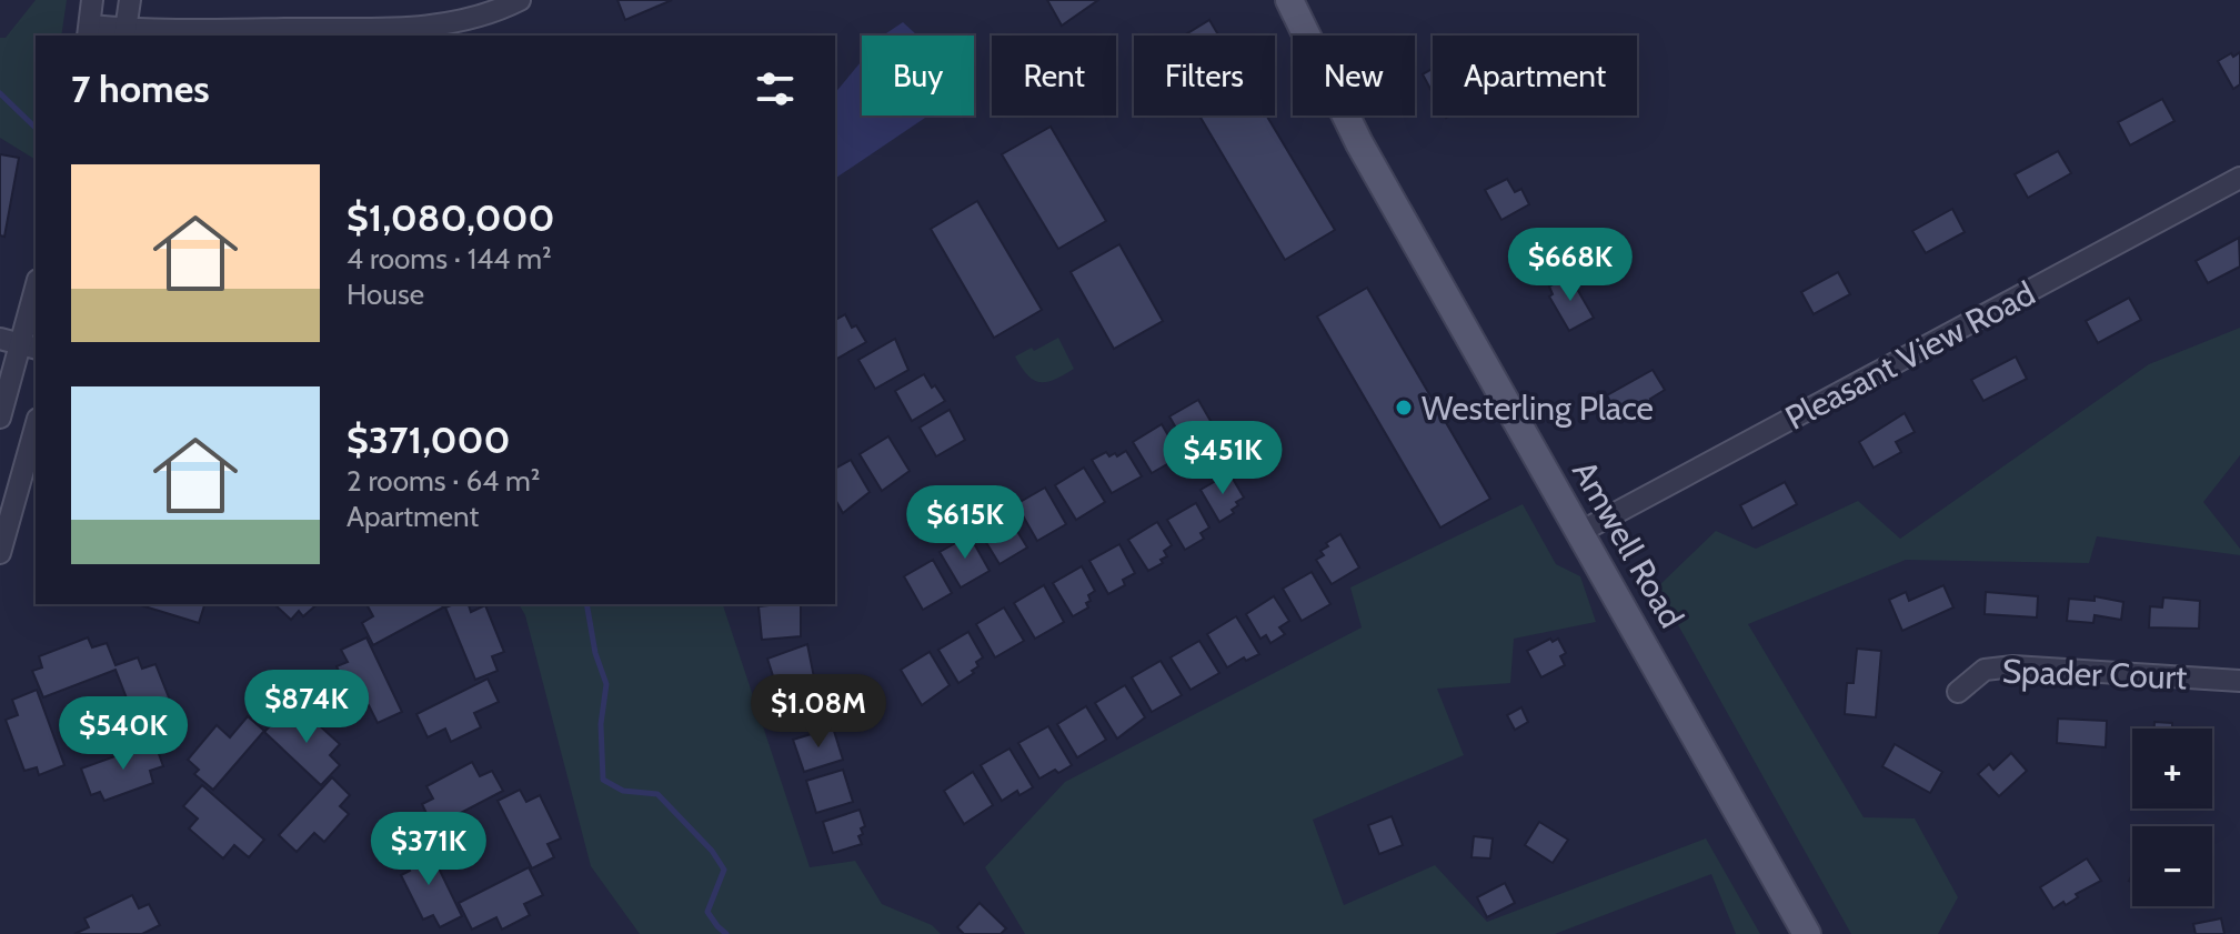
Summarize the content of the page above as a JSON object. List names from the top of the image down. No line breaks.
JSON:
{"streets":{"main road":["Amwell Road"],"street":["Pleasant View Road","Spader Court"]},"crossings":[["Pleasant View Road","Amwell Road"]],"places":["Westerling Place"],"page":{"chip":["Buy","Rent","Filters","New","Apartment"],"heading":"7 homes","list":[{"name":"$1,080,000","note":"4 rooms · 144 m² · House"},{"name":"$371,000","note":"2 rooms · 64 m² · Apartment"}],"price":["$668K","$451K","$615K","$874K","$1.08M","$540K","$371K"],"map_buttons":["+","−"]}}
